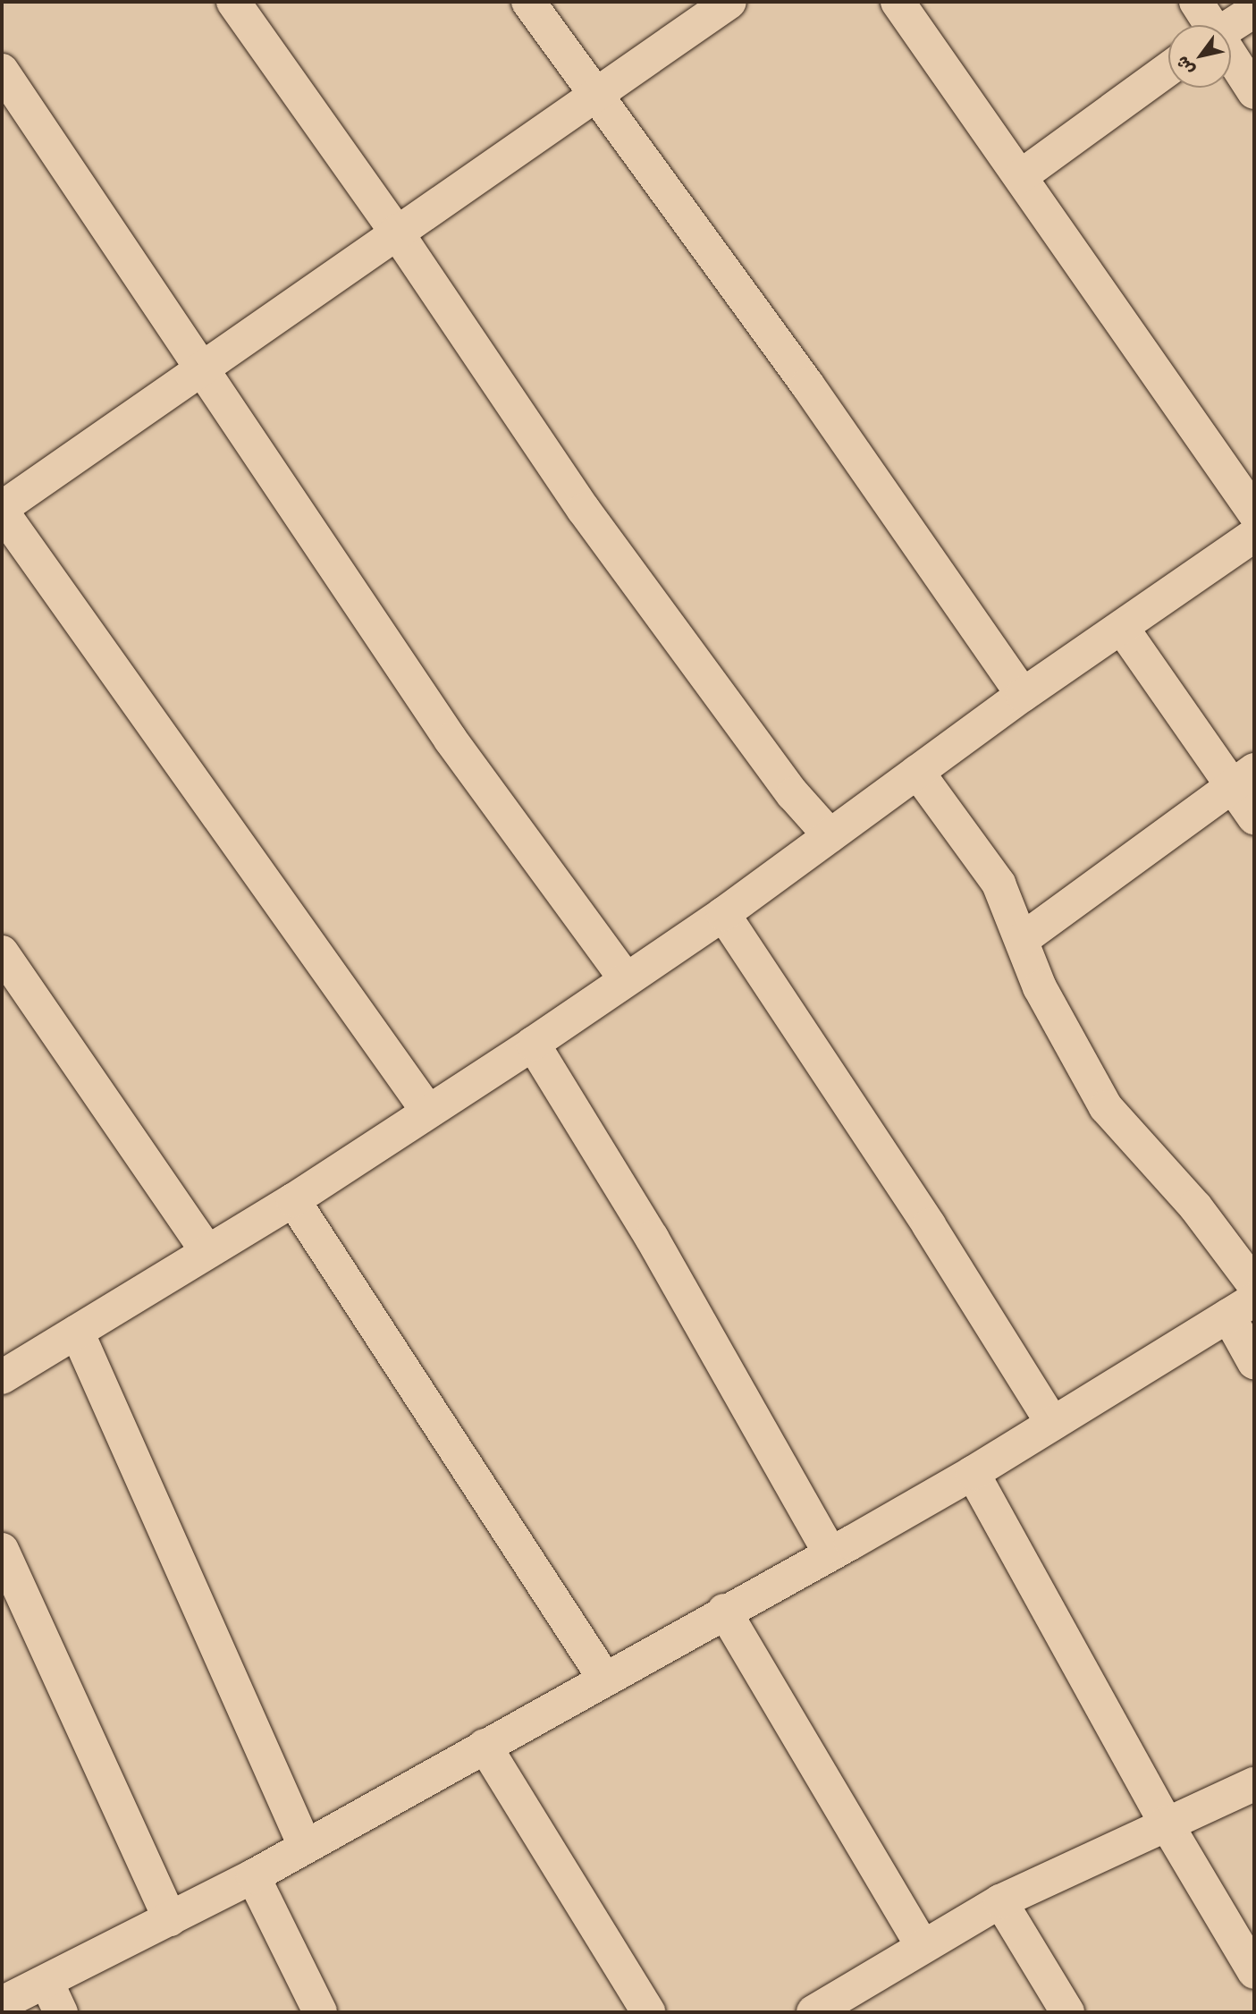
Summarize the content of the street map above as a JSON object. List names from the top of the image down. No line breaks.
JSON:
{"north":"bottom left"}
